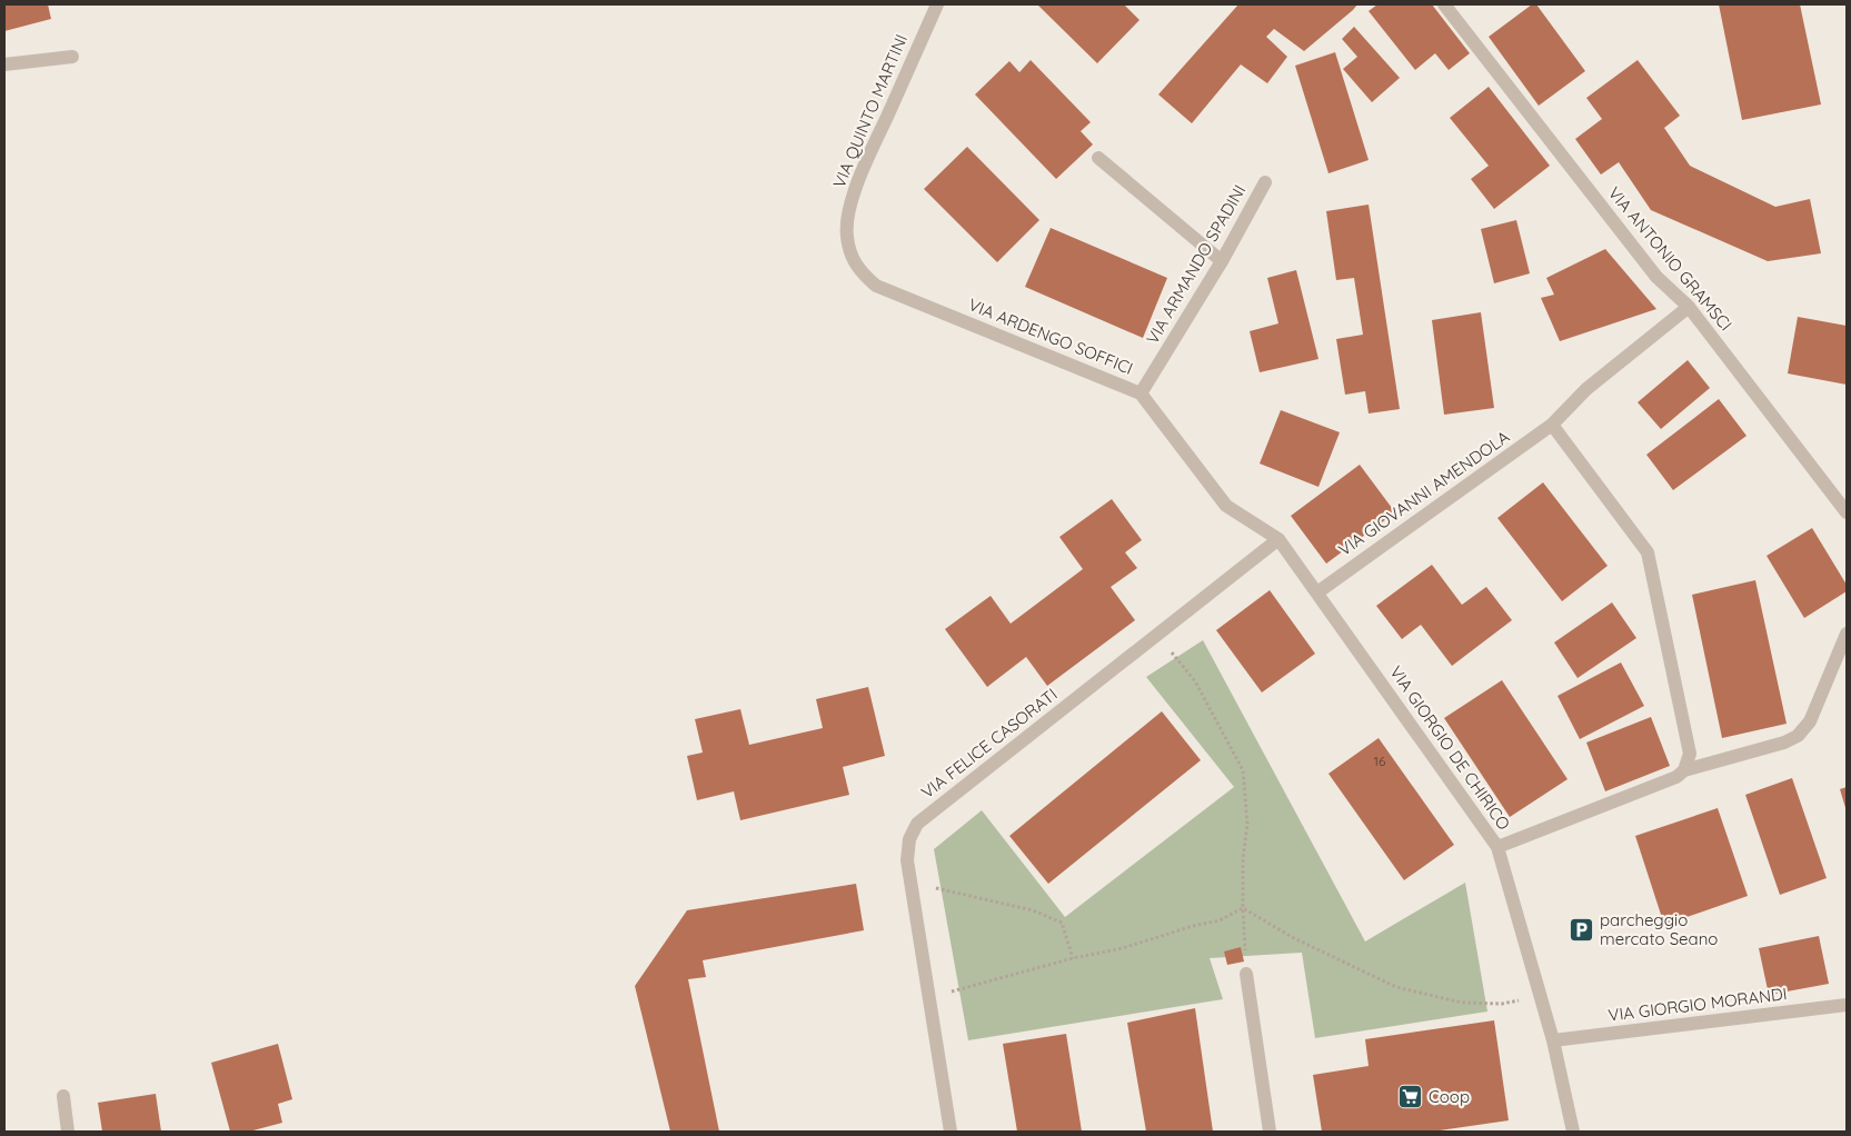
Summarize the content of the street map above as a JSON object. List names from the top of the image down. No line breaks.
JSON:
{"streets":{"street":["VIA QUINTO MARTINI","VIA ANTONIO GRAMSCI","VIA ARMANDO SPADINI","VIA ARDENGO SOFFICI","VIA GIOVANNI AMENDOLA","VIA FELICE CASORATI","VIA GIORGIO DE CHIRICO","VIA GIORGIO MORANDI"]},"crossings":[["VIA QUINTO MARTINI","VIA ARDENGO SOFFICI"],["VIA ANTONIO GRAMSCI","VIA GIOVANNI AMENDOLA"],["VIA ARMANDO SPADINI","VIA ARDENGO SOFFICI"],["VIA ARDENGO SOFFICI","VIA FELICE CASORATI"],["VIA GIOVANNI AMENDOLA","VIA GIORGIO DE CHIRICO"],["VIA GIORGIO DE CHIRICO","VIA GIORGIO MORANDI"]],"places":{"parking":["parcheggio mercato Seano"],"supermarket":["Coop"]},"house_numbers":["16"]}
